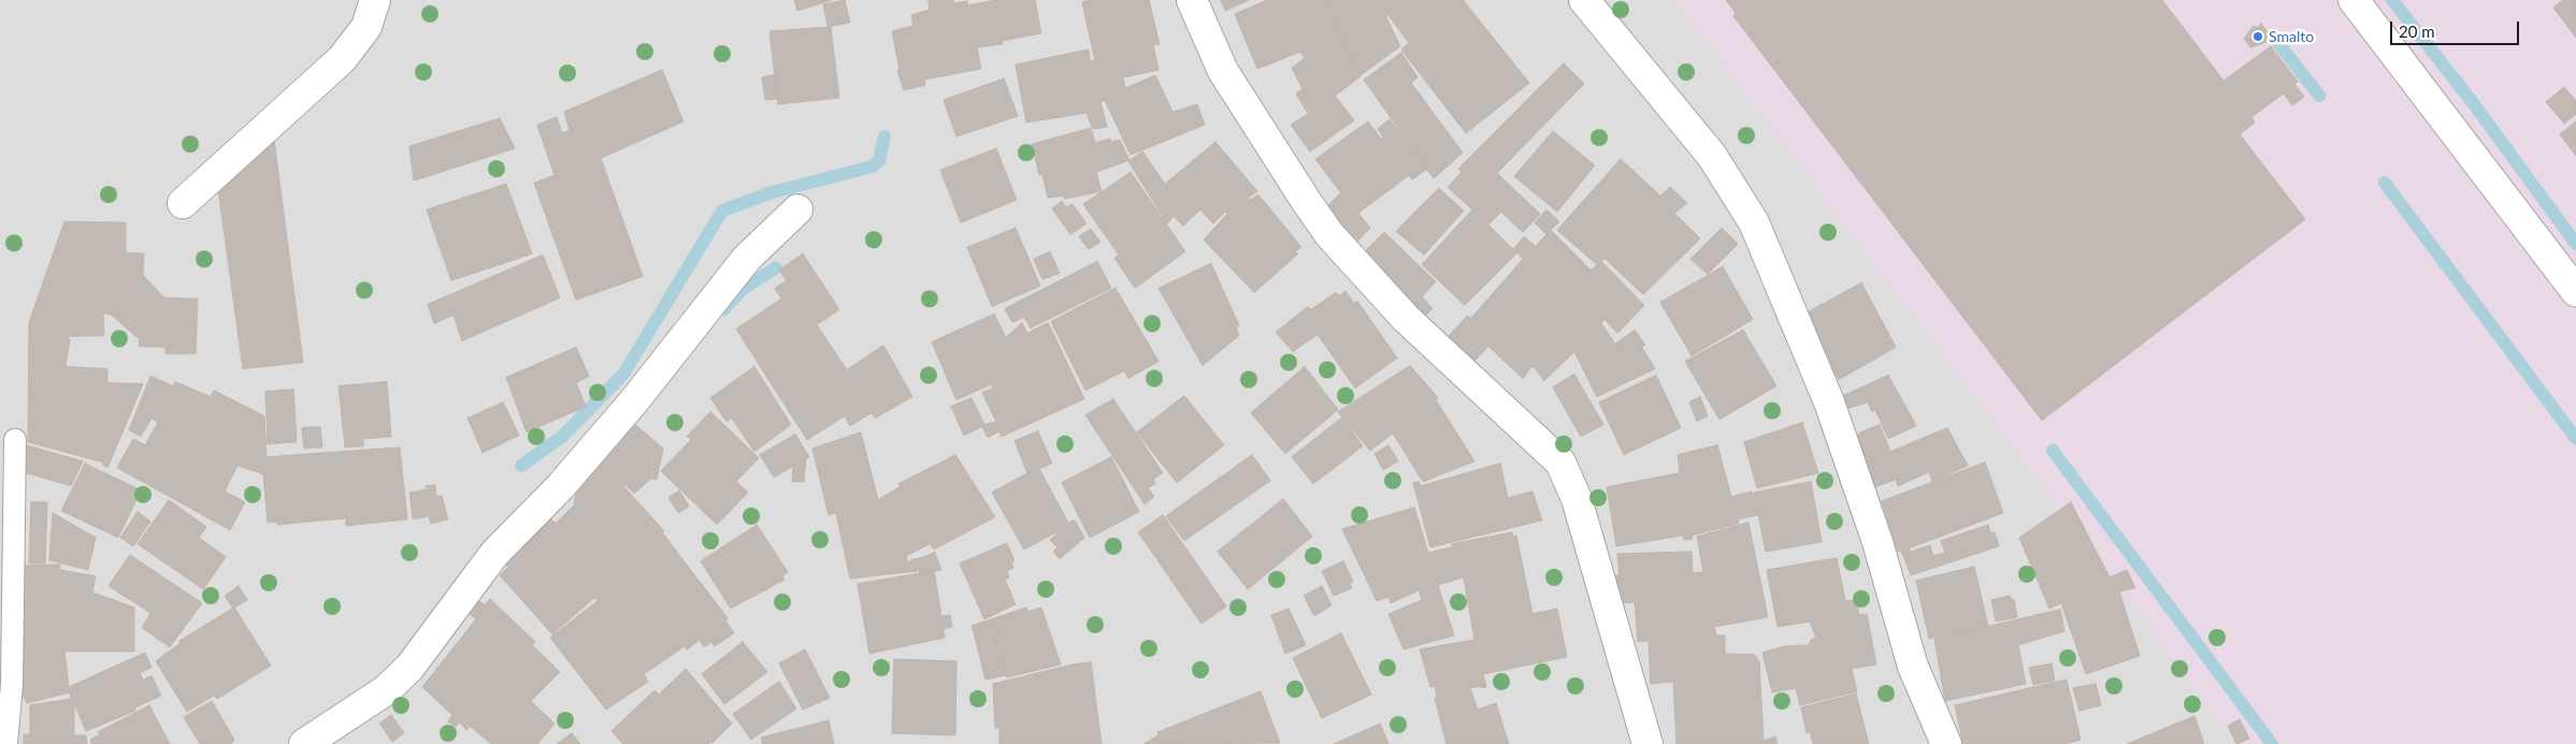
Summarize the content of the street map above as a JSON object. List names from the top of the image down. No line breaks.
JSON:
{"places":["Smalto"],"scale_bar":"20 m"}
